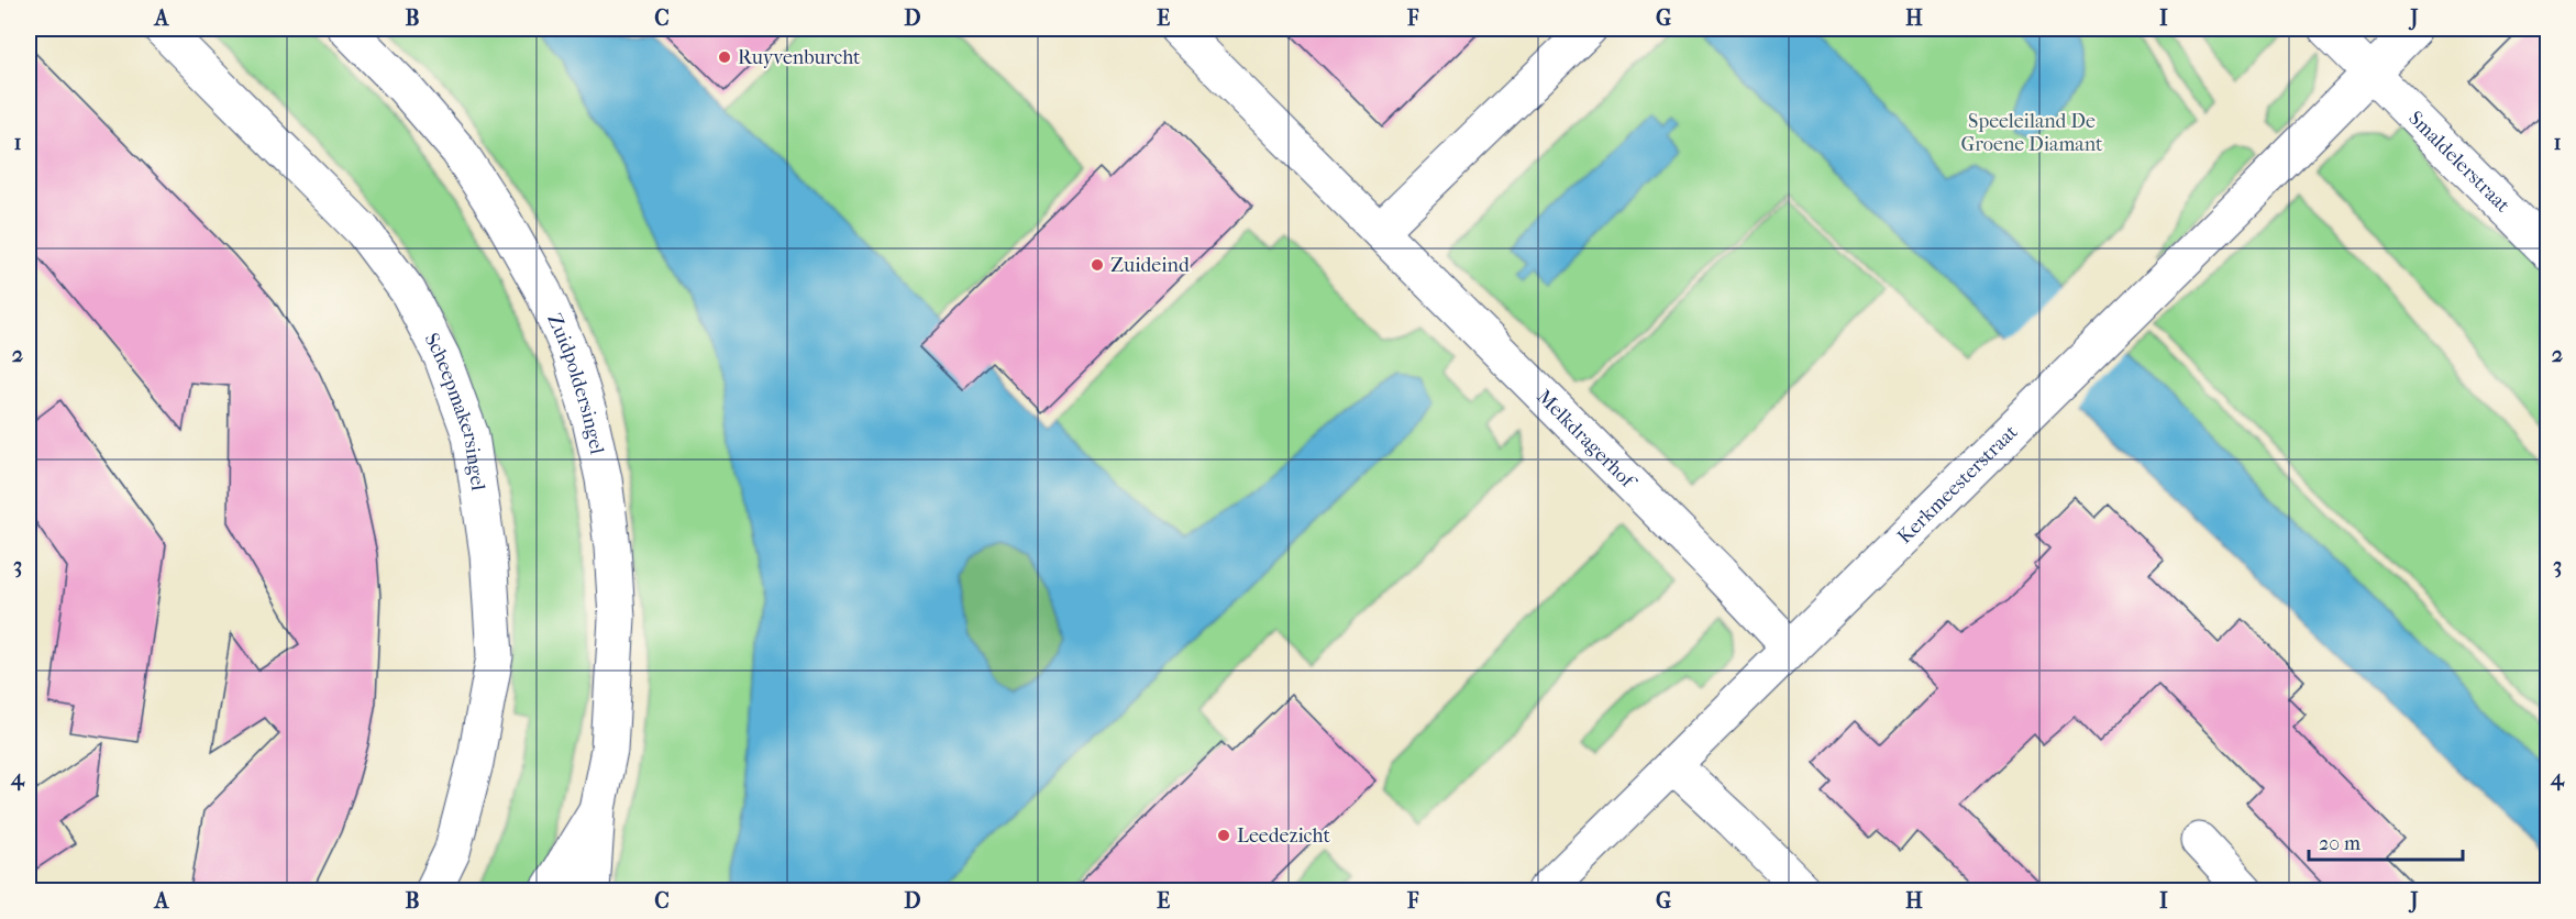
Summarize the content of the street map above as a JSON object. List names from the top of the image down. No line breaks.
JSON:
{"streets":{"street":["Smaldelerstraat","Zuidpoldersingel","Scheepmakersingel","Melkdragerhof","Kerkmeesterstraat"]},"crossings":[["Smaldelerstraat","Kerkmeesterstraat"],["Melkdragerhof","Kerkmeesterstraat"]],"parks":["Speeleiland De Groene Diamant"],"places":["Ruyvenburcht","Zuideind","Leedezicht"],"scale_bar":"20 m","grid":{"columns":["A","B","C","D","E","F","G","H","I","J"],"rows":["1","2","3","4"]}}
